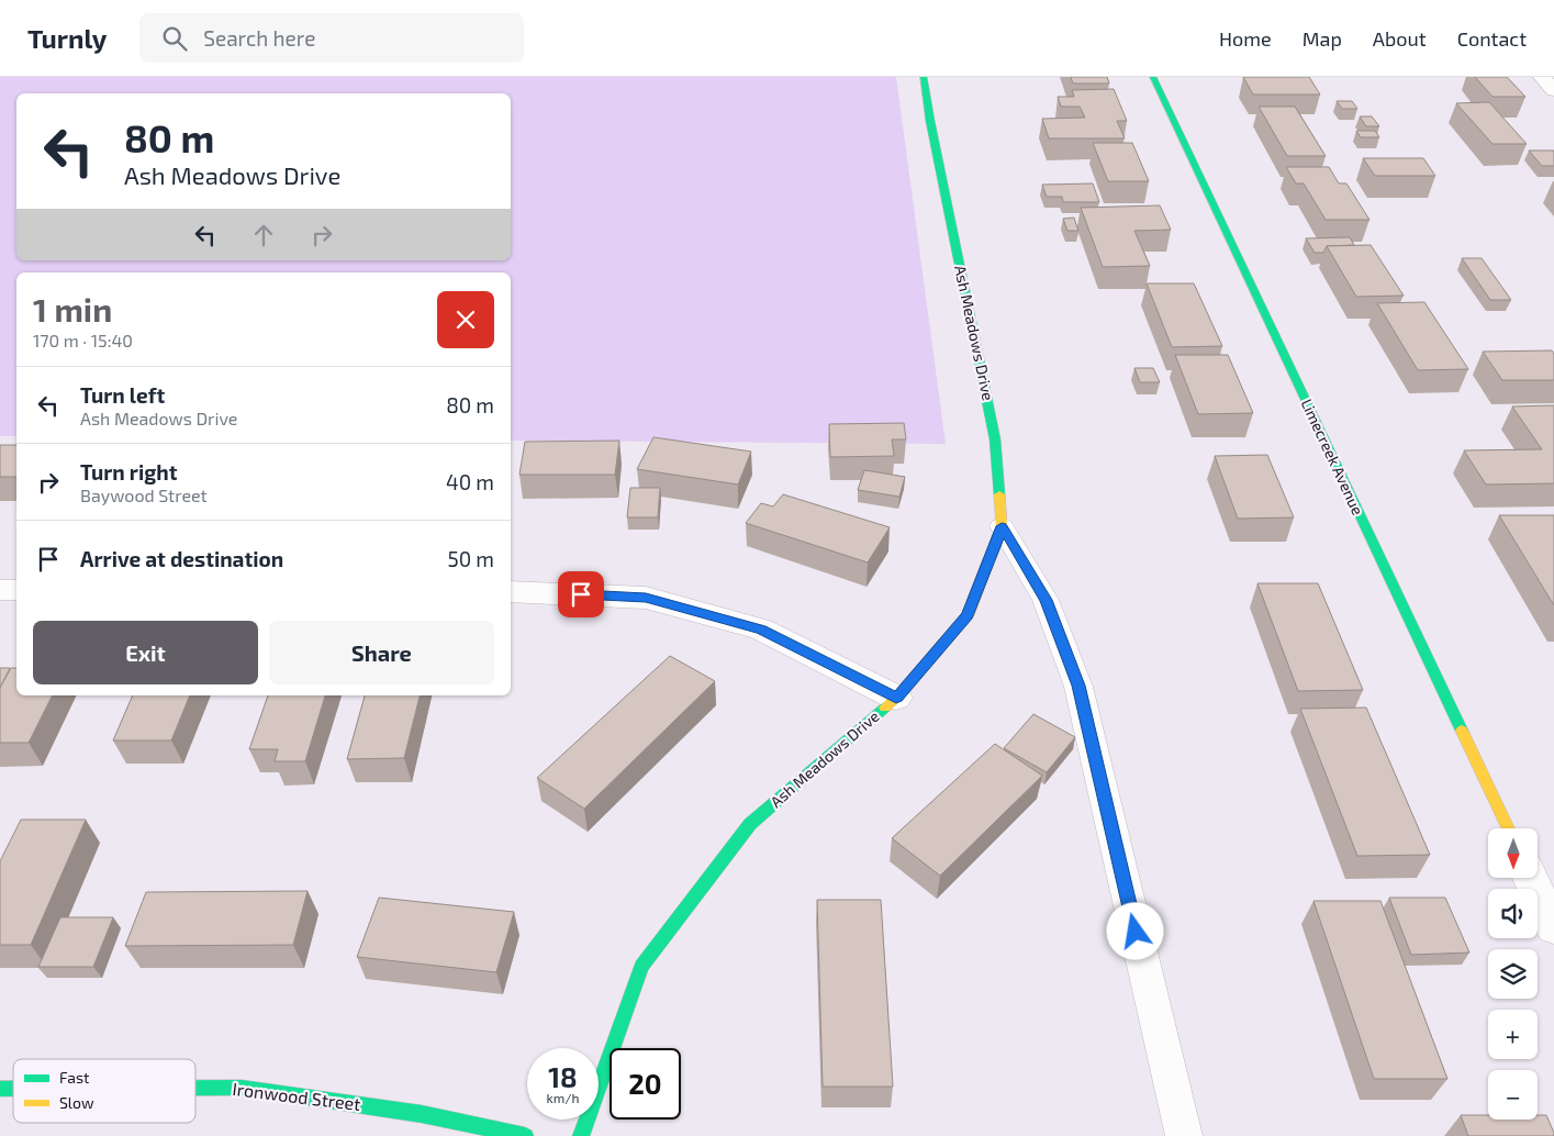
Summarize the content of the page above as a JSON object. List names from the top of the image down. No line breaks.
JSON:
{"streets":{"street":["Ash Meadows Drive","Limecreek Avenue","Ironwood Street"]},"legend":["Fast","Slow"],"north":"bottom","page":{"header":"Turnly","search":"Search here","nav":["Home","Map","About","Contact"],"turn":["80 m","Ash Meadows Drive"],"heading":["1 min","170 m · 15:40"],"list":[{"name":"Turn left","note":"Ash Meadows Drive","value":"80 m"},{"name":"Turn right","note":"Baywood Street","value":"40 m"},{"name":"Arrive at destination","value":"50 m"}],"buttons":["Exit","Share"],"map_buttons":["+","−"],"speed":"18 km/h","limit":"20"}}
